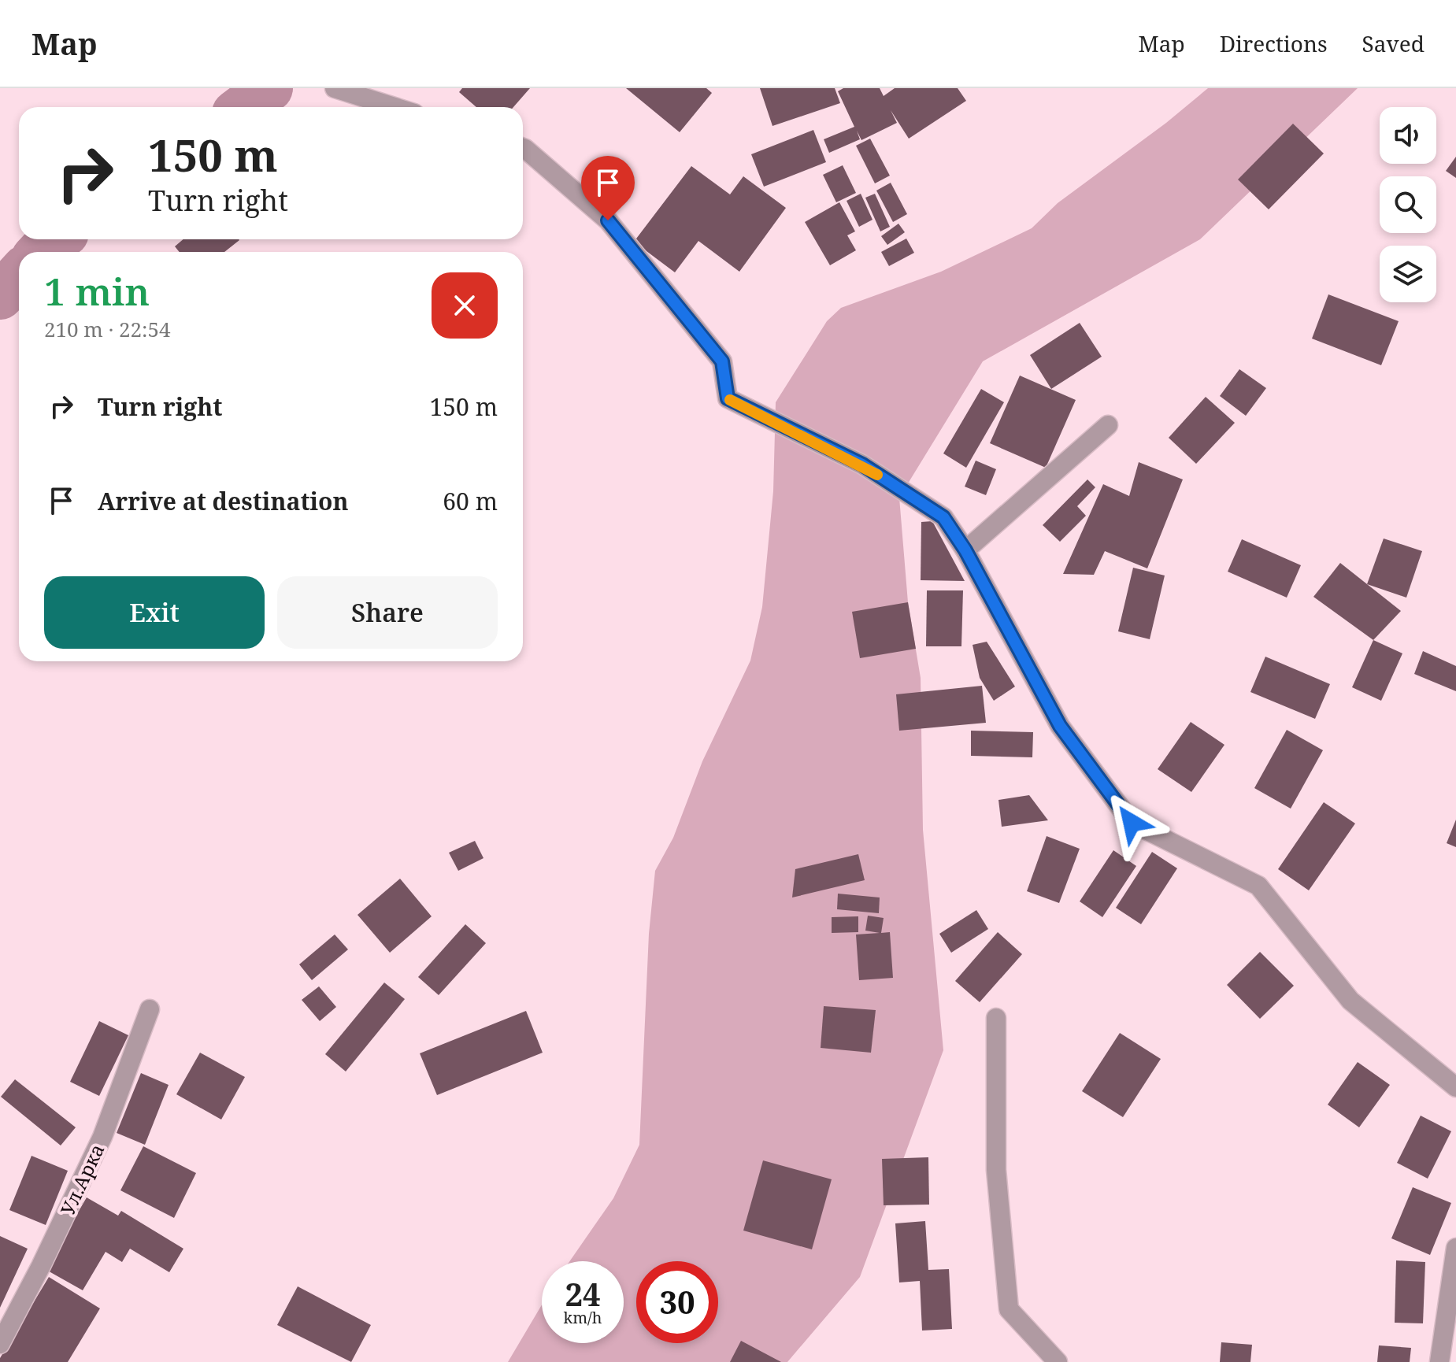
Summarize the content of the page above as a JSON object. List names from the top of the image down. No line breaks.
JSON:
{"streets":{"street":["Ул.Арка"]},"page":{"header":"Map","nav":["Map","Directions","Saved"],"turn":["150 m","Turn right"],"heading":["1 min","210 m · 22:54"],"list":[{"name":"Turn right","value":"150 m"},{"name":"Arrive at destination","value":"60 m"}],"buttons":["Exit","Share"],"speed":"24 km/h","limit":"30"}}
